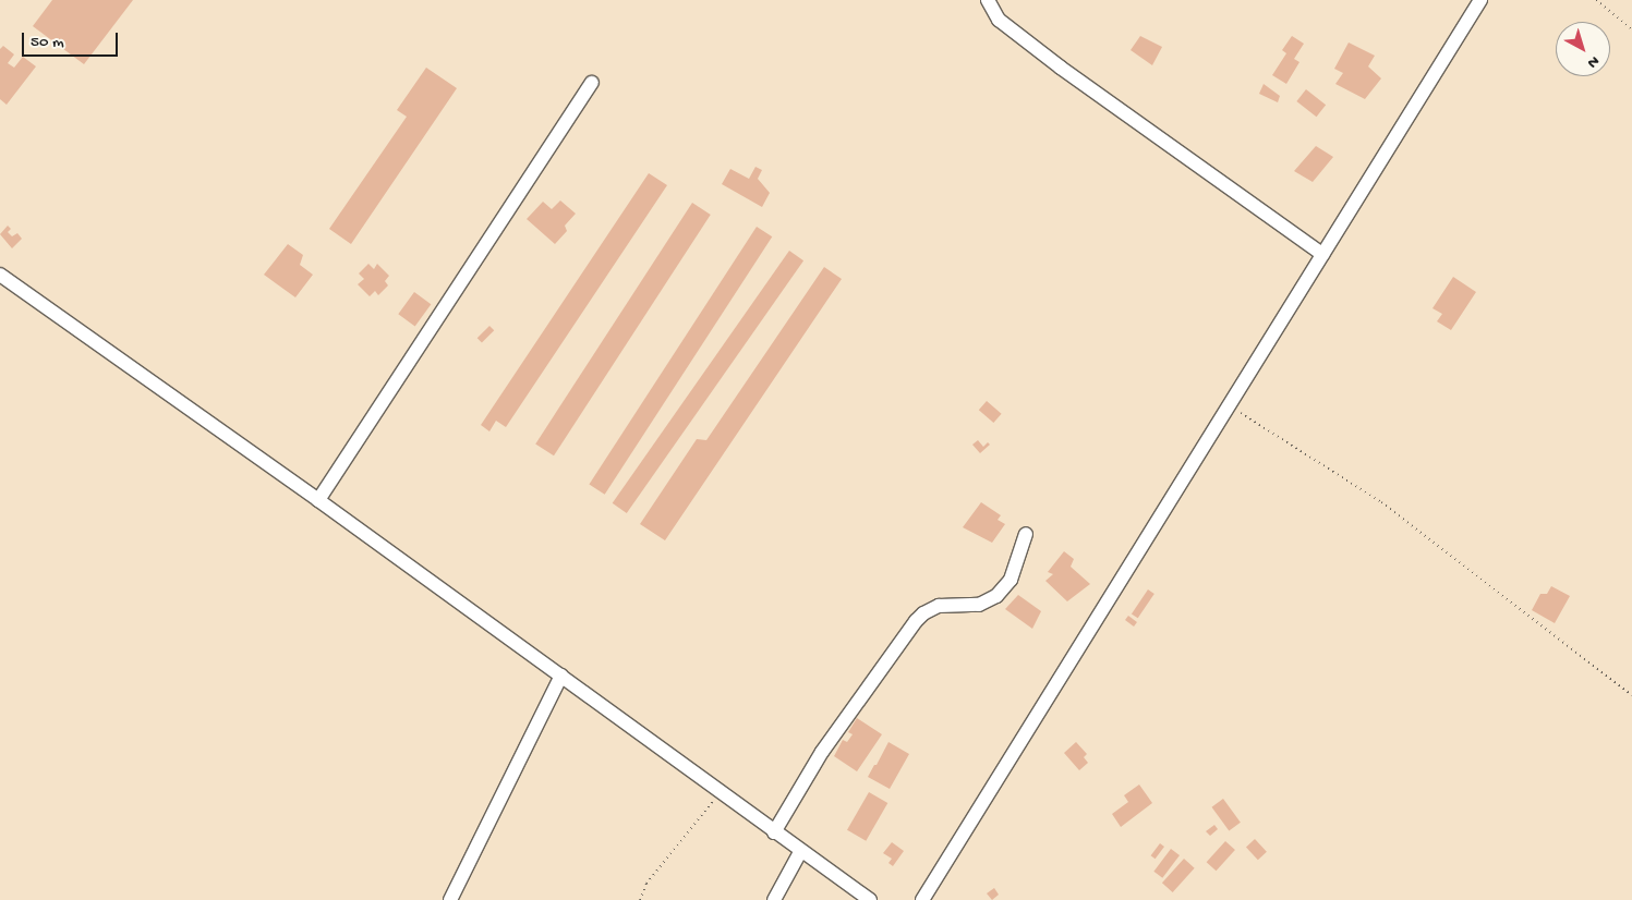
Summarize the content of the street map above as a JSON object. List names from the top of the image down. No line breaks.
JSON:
{"scale_bar":"50 m","north":"bottom right"}
